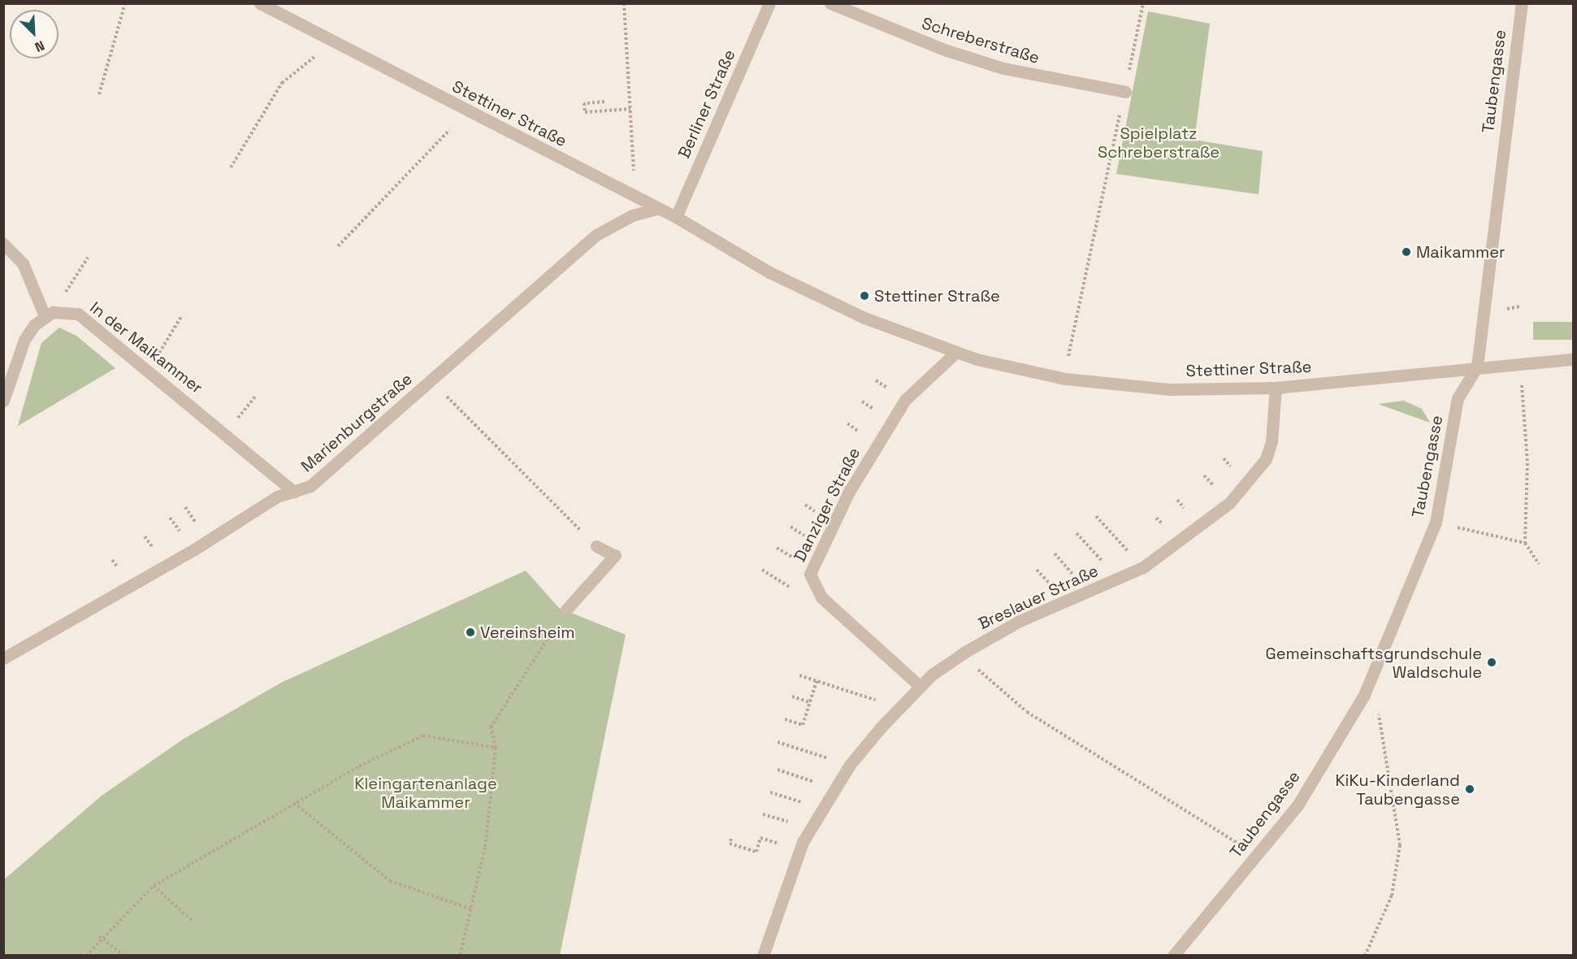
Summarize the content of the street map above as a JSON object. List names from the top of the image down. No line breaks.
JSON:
{"streets":{"street":["Schreberstraße","Taubengasse","Berliner Straße","Stettiner Straße","In der Maikammer","Marienburgstraße","Danziger Straße","Breslauer Straße"]},"crossings":[["Taubengasse","Stettiner Straße"],["Berliner Straße","Stettiner Straße"],["Stettiner Straße","Marienburgstraße"],["Stettiner Straße","Danziger Straße"],["Stettiner Straße","Breslauer Straße"],["In der Maikammer","Marienburgstraße"],["Danziger Straße","Breslauer Straße"]],"parks":["Spielplatz Schreberstraße","Kleingartenanlage Maikammer"],"places":["Maikammer","Stettiner Straße","Vereinsheim","Gemeinschaftsgrundschule Waldschule","KiKu-Kinderland Taubengasse"],"north":"bottom right"}
